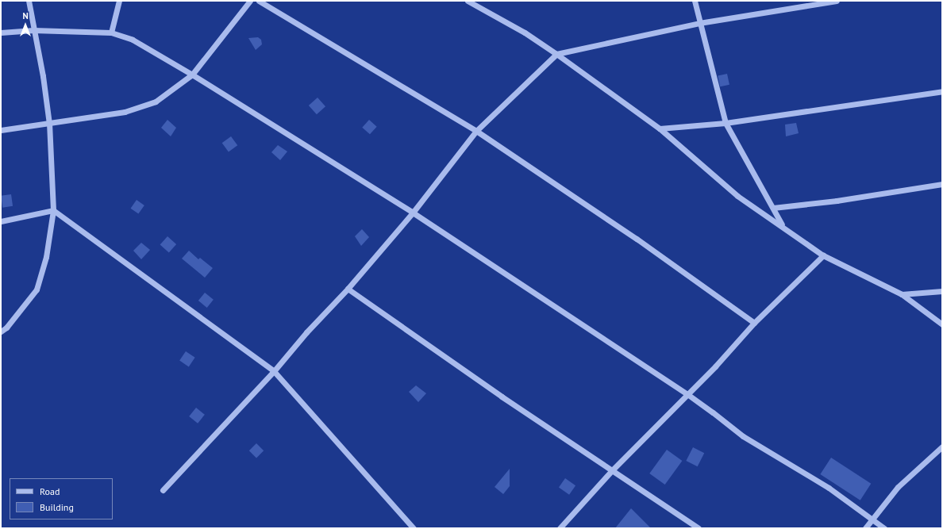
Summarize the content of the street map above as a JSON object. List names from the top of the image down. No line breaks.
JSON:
{"legend":["Road","Building"],"north":"top"}
